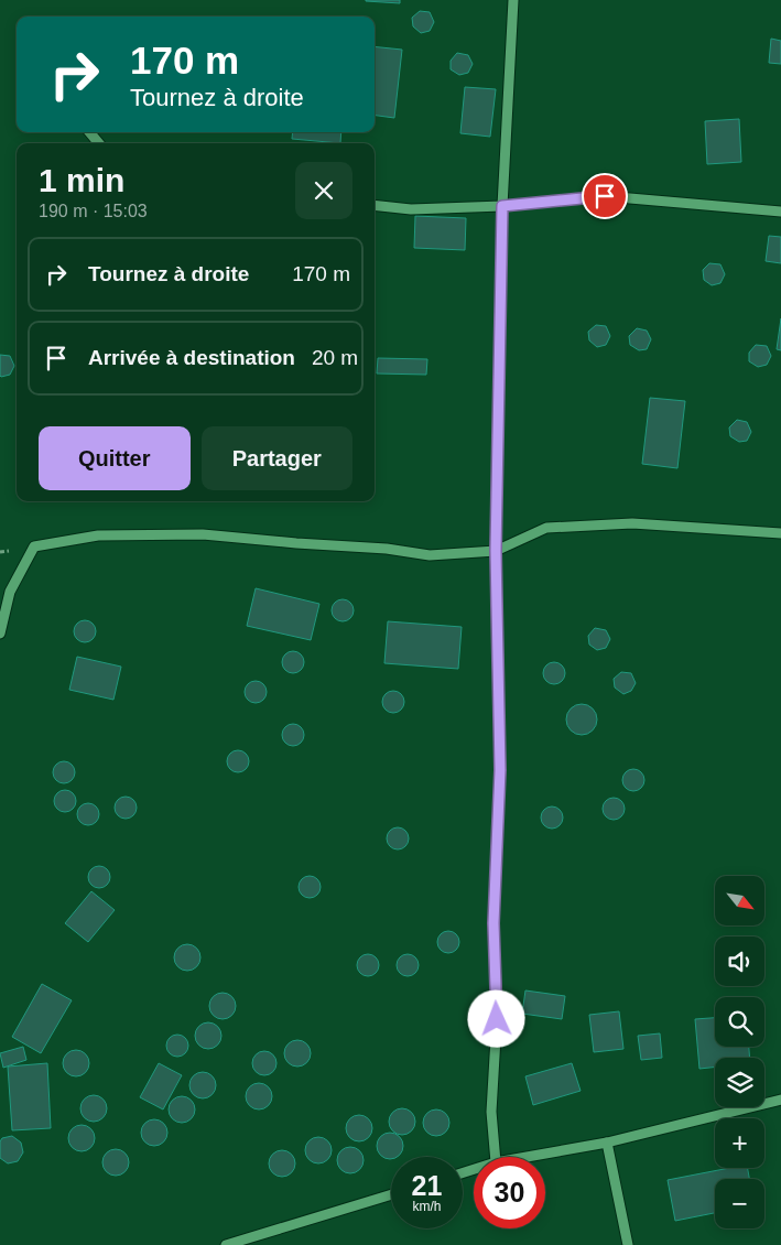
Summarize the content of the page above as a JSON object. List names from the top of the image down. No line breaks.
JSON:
{"north":"bottom right","page":{"turn":["170 m","Tournez à droite"],"heading":["1 min","190 m · 15:03"],"list":[{"name":"Tournez à droite","value":"170 m"},{"name":"Arrivée à destination","value":"20 m"}],"buttons":["Quitter","Partager"],"map_buttons":["+","−"],"speed":"21 km/h","limit":"30"}}
